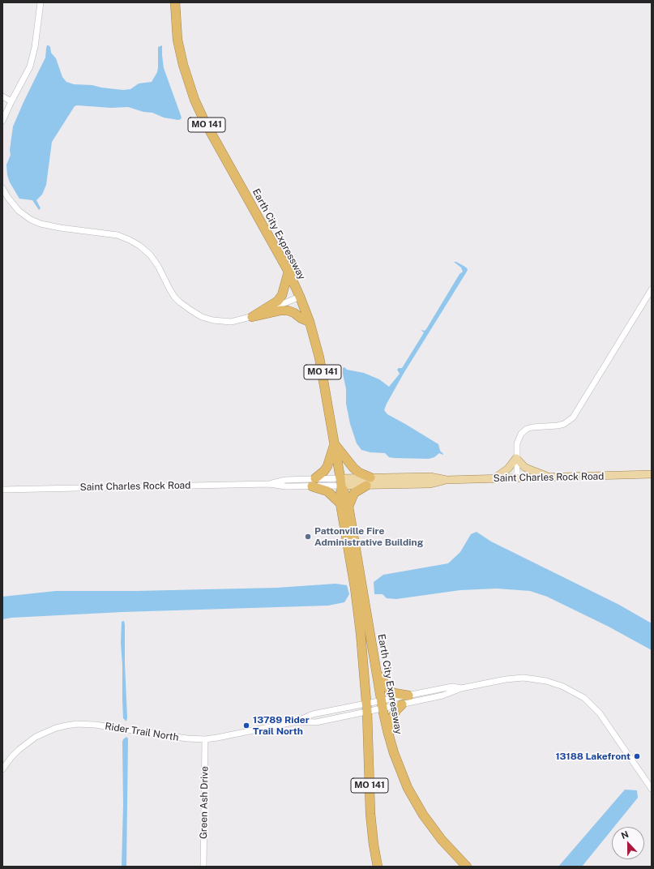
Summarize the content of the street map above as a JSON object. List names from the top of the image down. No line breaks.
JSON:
{"streets":{"highway":["MO 141","Earth City Expressway"],"main road":["Saint Charles Rock Road"],"street":["Rider Trail North","Green Ash Drive"]},"crossings":[["Earth City Expressway","Saint Charles Rock Road"],["Earth City Expressway","Rider Trail North"],["Rider Trail North","Green Ash Drive"]],"places":["Pattonville Fire Administrative Building","13789 Rider Trail North","13188 Lakefront"],"north":"top"}
